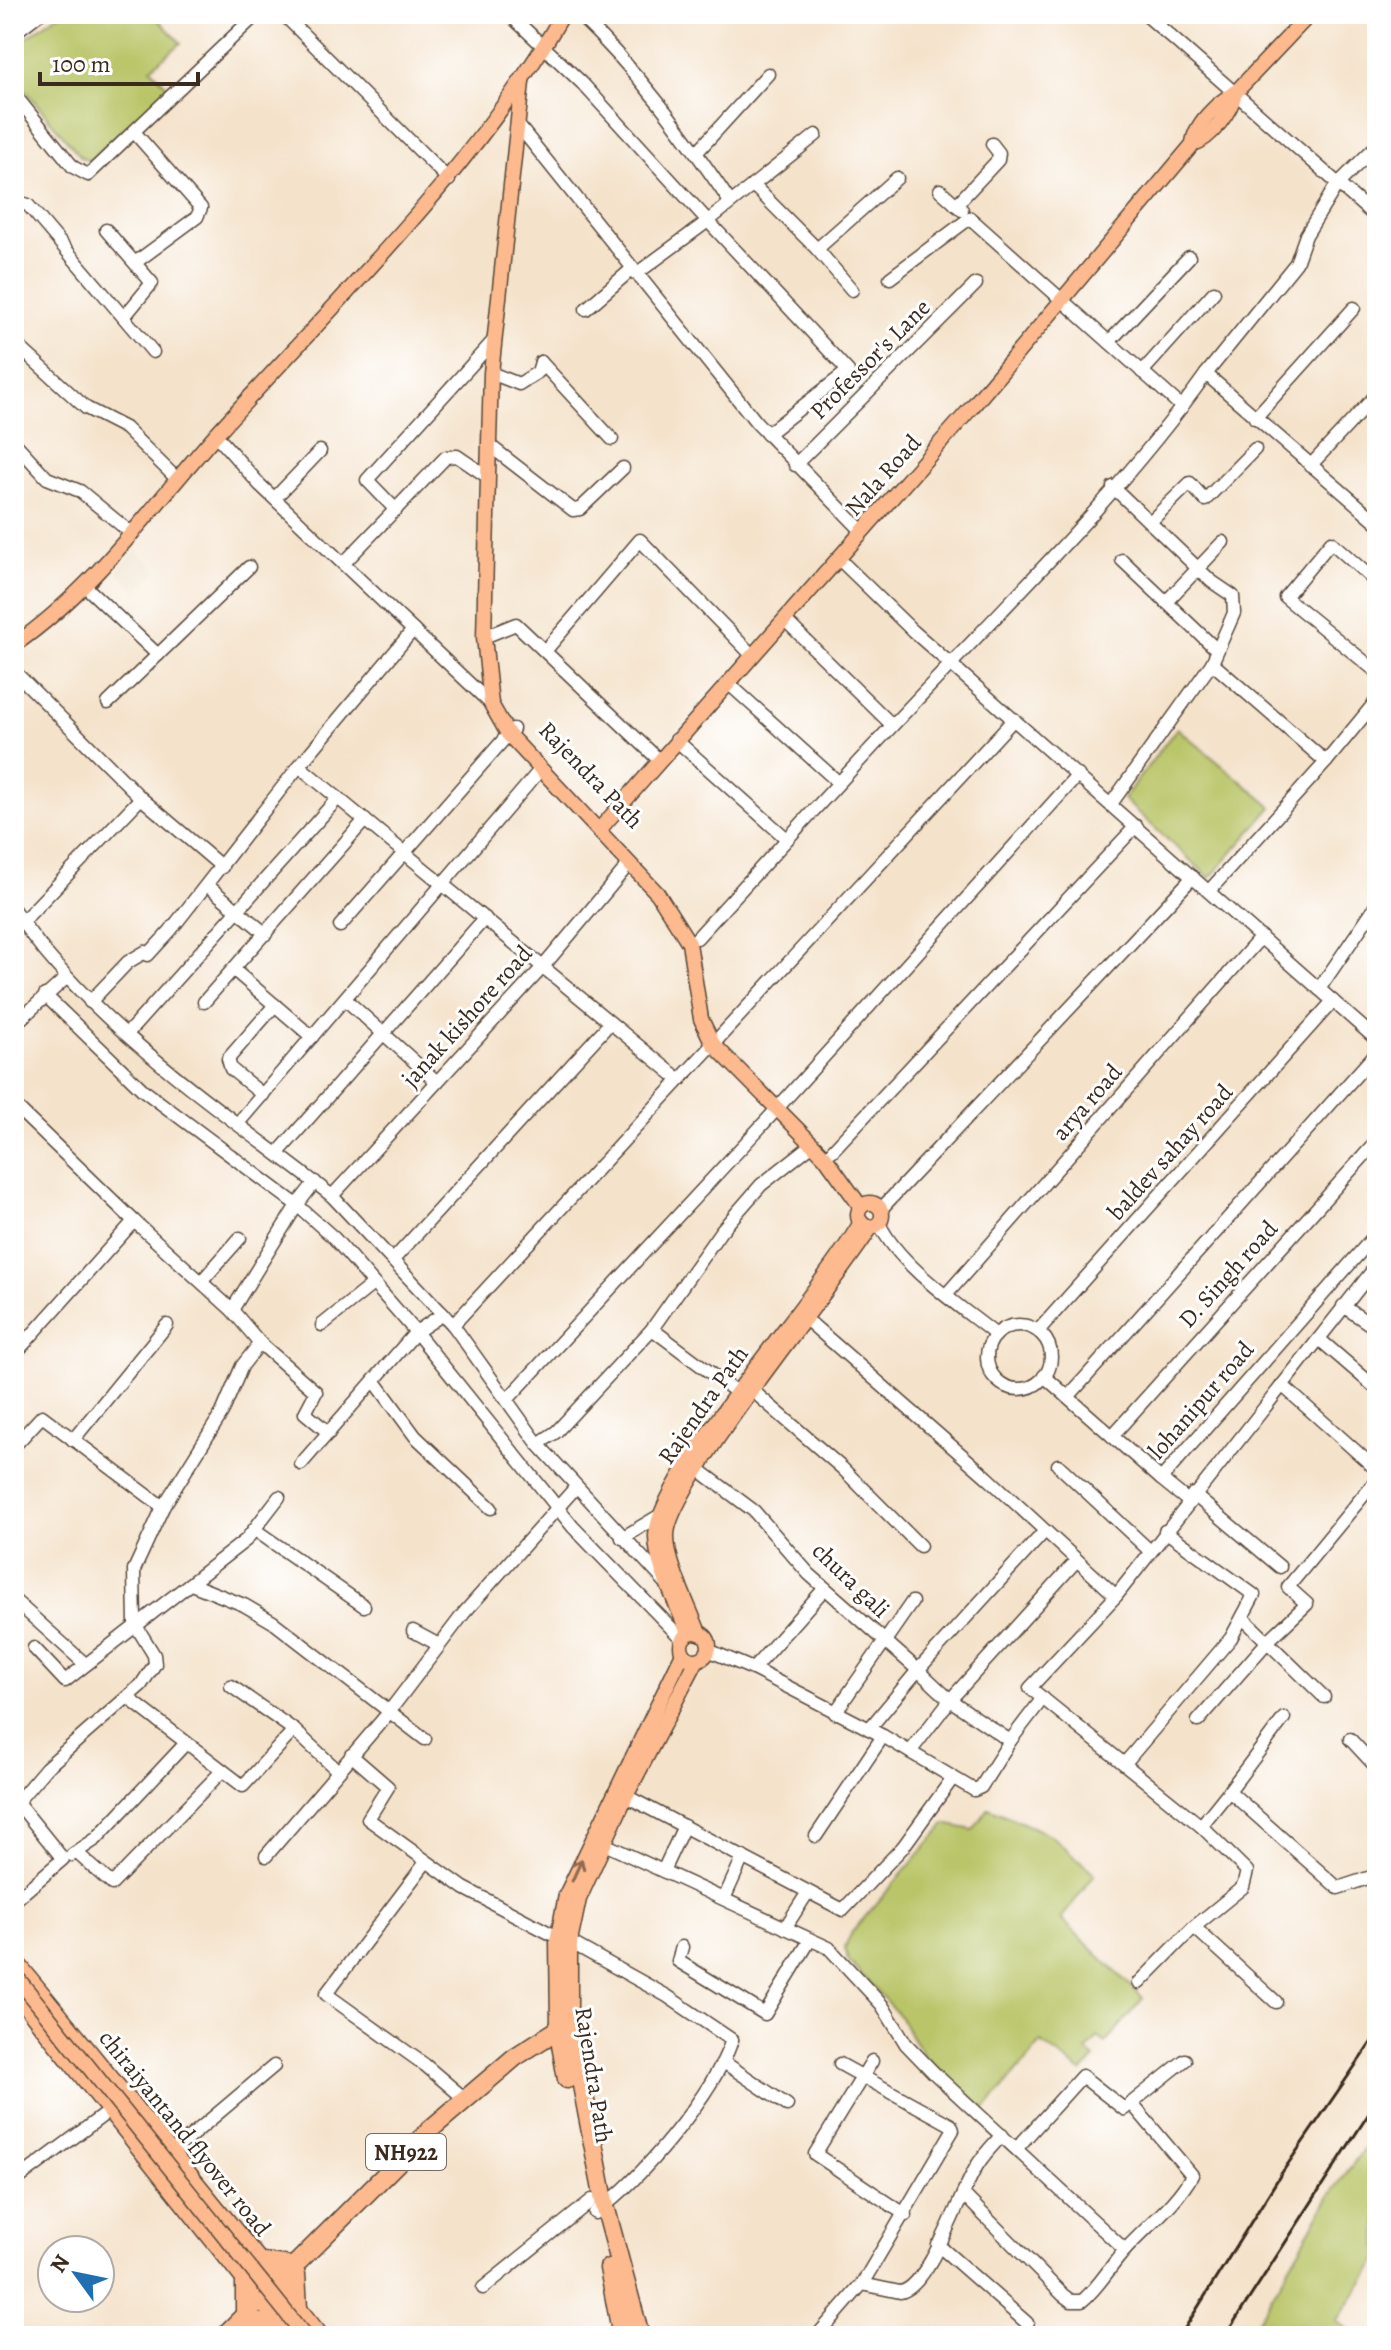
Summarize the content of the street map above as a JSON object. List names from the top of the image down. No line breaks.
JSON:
{"streets":{"highway":["Rajendra Path","NH922"],"main road":["Nala Road","chiraiyantand flyover road"],"street":["Professor's Lane","janak kishore road","arya road","baldev sahay road","D. Singh road","lohanipur road","chura gali"]},"crossings":[["Nala Road","Rajendra Path"],["Rajendra Path","janak kishore road"],["Rajendra Path","chura gali"],["Rajendra Path","NH922"],["baldev sahay road","lohanipur road"],["D. Singh road","lohanipur road"],["chiraiyantand flyover road","NH922"]],"scale_bar":"100 m","north":"top left"}
